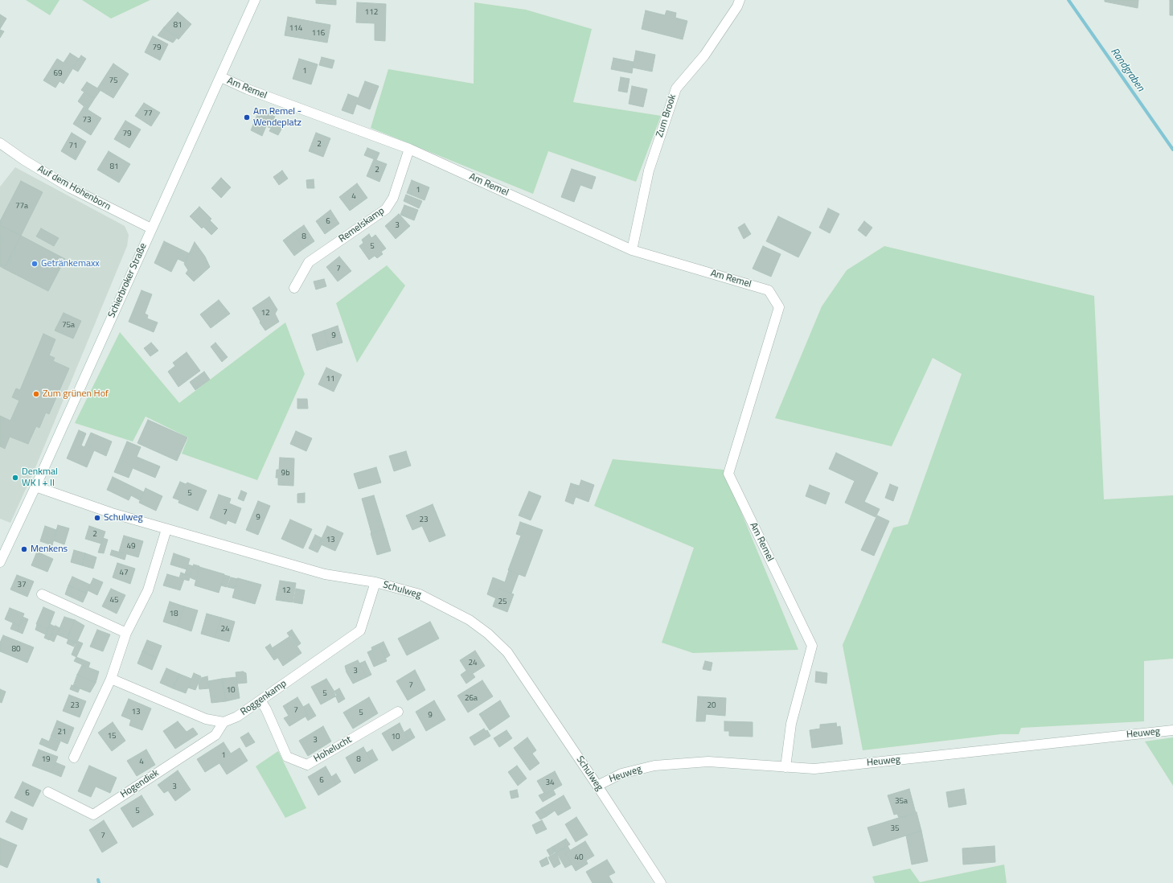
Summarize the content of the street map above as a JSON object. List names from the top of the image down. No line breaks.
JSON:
{"streets":{"street":["Am Remel","Zum Brook","Auf dem Hohenborn","Remelskamp","Schierbroker Straße","Schulweg","Roggenkamp","Heuweg","Hohelucht","Hogendiek"]},"crossings":[["Am Remel","Zum Brook"],["Am Remel","Remelskamp"],["Am Remel","Schierbroker Straße"],["Am Remel","Heuweg"],["Auf dem Hohenborn","Schierbroker Straße"],["Schierbroker Straße","Schulweg"],["Schulweg","Roggenkamp"],["Schulweg","Heuweg"],["Roggenkamp","Hohelucht"],["Roggenkamp","Hogendiek"]],"water":["Randgraben"],"places":["Am Remel - Wendeplatz","Getränkemaxx","Zum grünen Hof","Denkmal WK I + II","Schulweg","Menkens"],"house_numbers":["112","81","114","116","79","1","69","75","77","73","79","2","71","81","2","1","4","77a","6","3","8","5","7","12","75a","9","11","9b","5","7","9","23","2","13","49","47","37","12","45","25","18","24","80","24","3","7","10","5","26a","23","20","7","13","5","9","21","15","10","3","1","19","8","4","6","34","3","6","35a","5","35","7","40"]}
